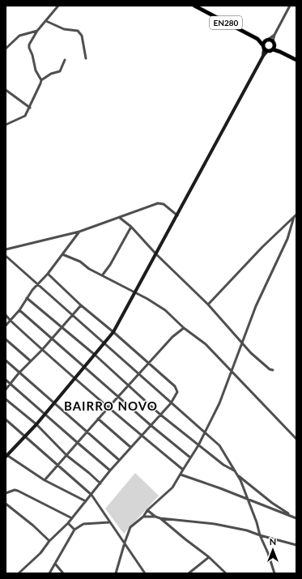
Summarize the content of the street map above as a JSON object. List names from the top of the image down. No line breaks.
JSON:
{"streets":{"main road":["EN280"]},"districts":["BAIRRO NOVO"],"north":"top"}
